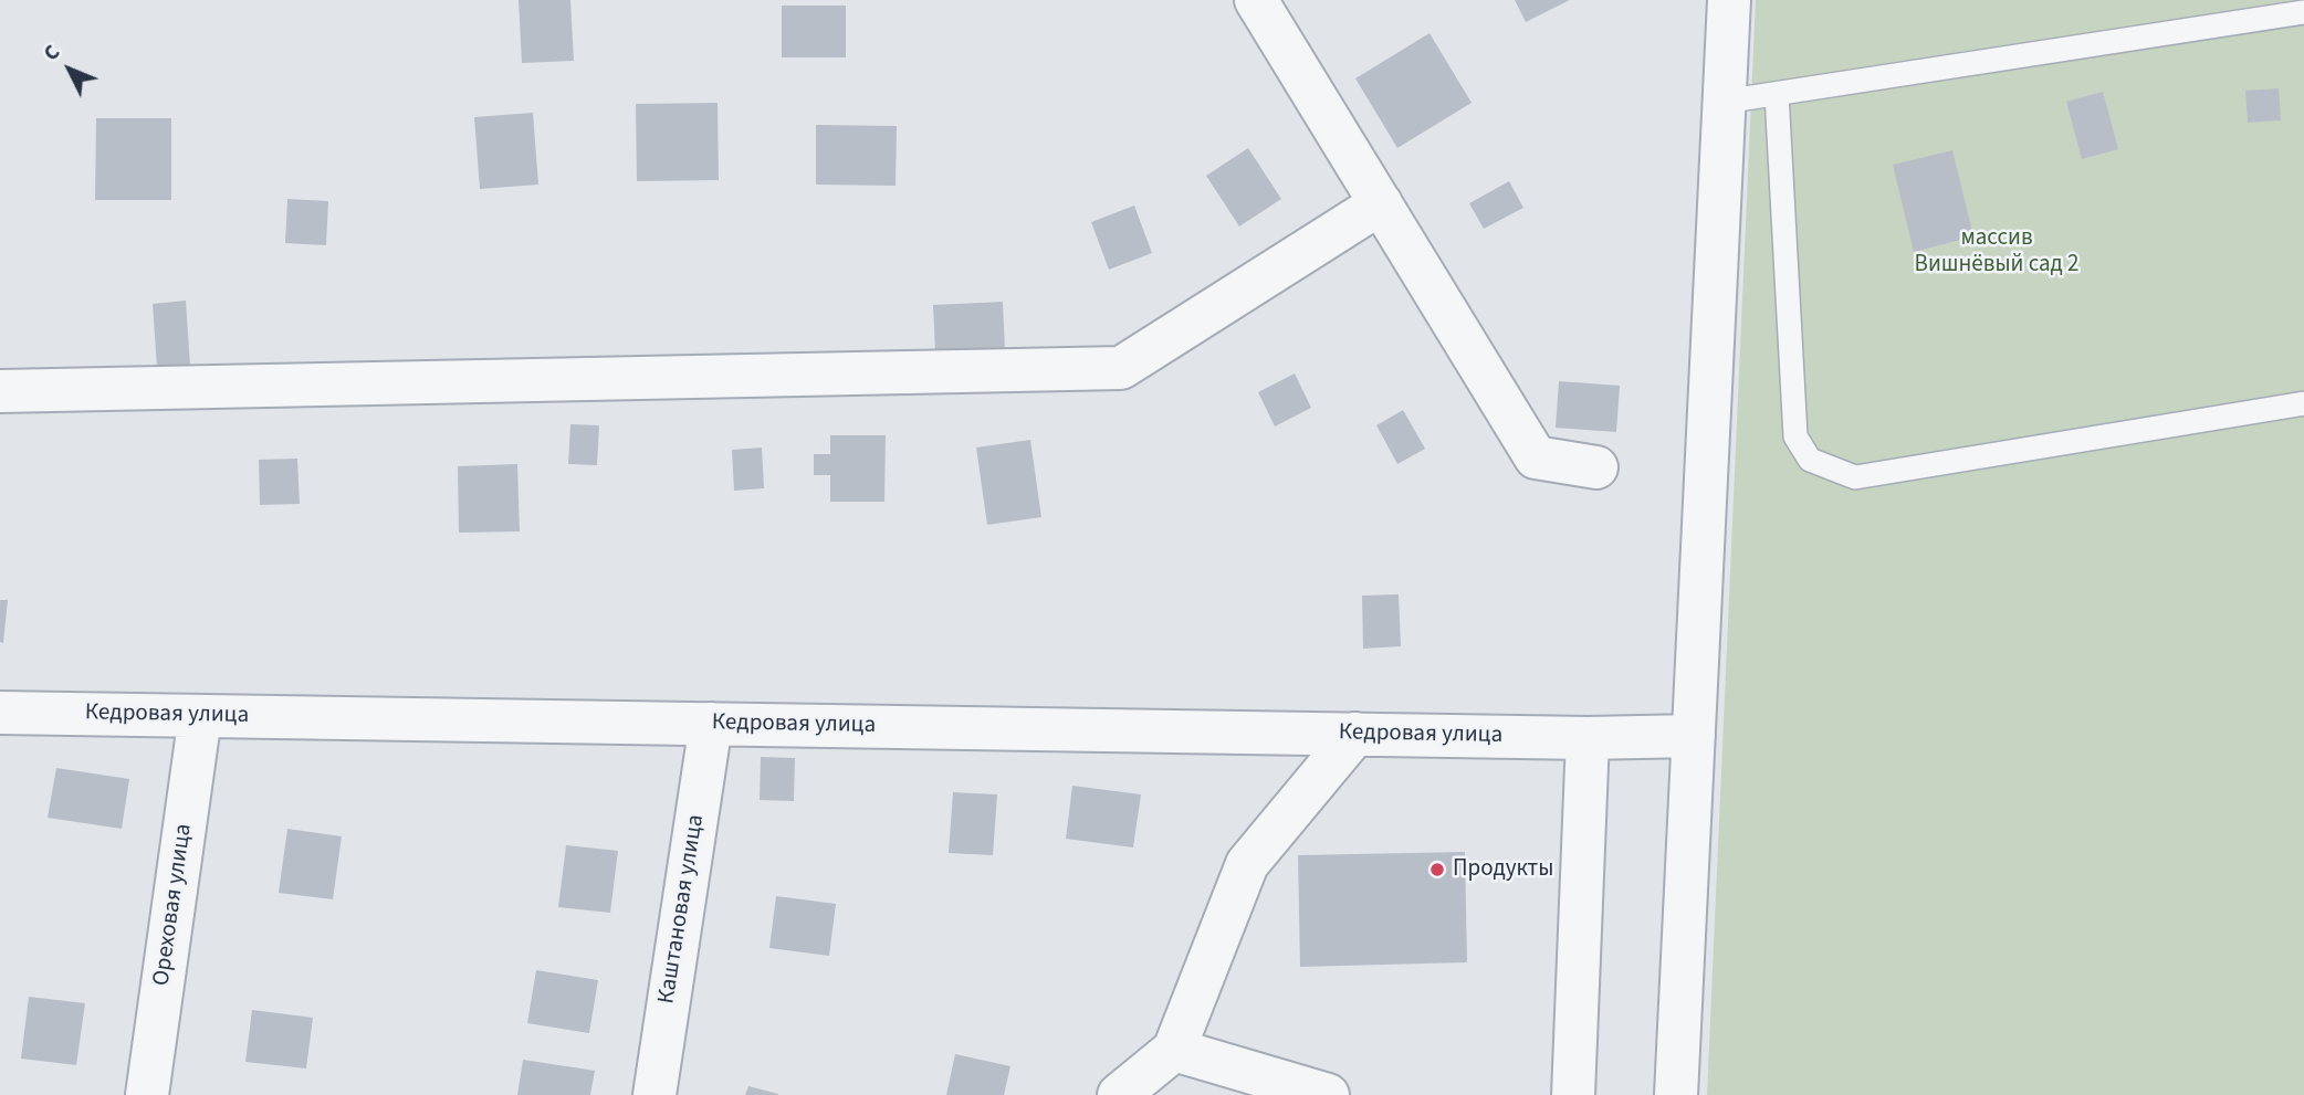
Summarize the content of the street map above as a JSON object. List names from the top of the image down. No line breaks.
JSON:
{"streets":{"street":["Кедровая улица","Ореховая улица","Каштановая улица"]},"crossings":[["Кедровая улица","Ореховая улица"],["Кедровая улица","Каштановая улица"]],"parks":["массив Вишнёвый сад 2"],"places":["Продукты"],"north":"top left"}
